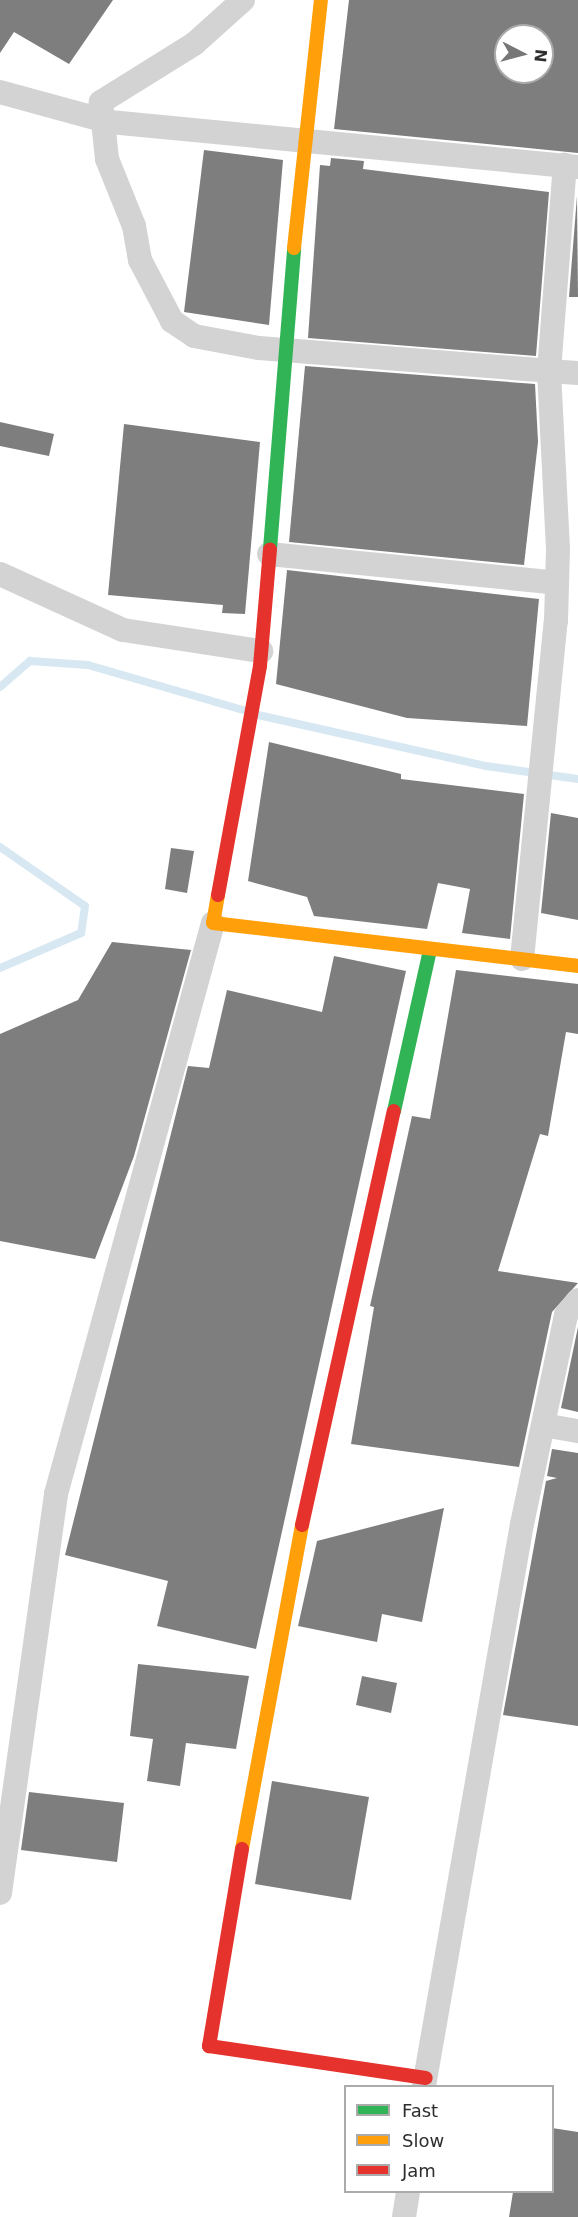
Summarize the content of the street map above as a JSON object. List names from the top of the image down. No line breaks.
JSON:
{"legend":["Fast","Slow","Jam"],"north":"right"}
